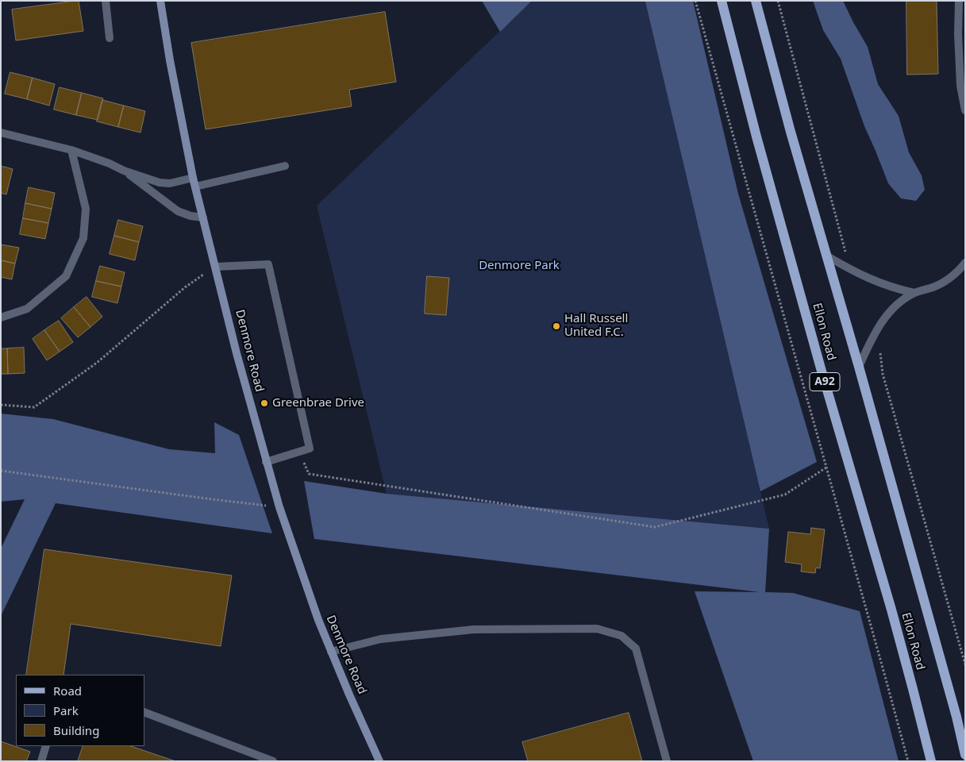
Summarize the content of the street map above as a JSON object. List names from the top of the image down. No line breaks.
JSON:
{"streets":{"main road":["Ellon Road","A92"],"street":["Denmore Road"]},"parks":["Denmore Park"],"places":["Hall Russell United F.C.","Greenbrae Drive"],"legend":["Road","Park","Building"]}
